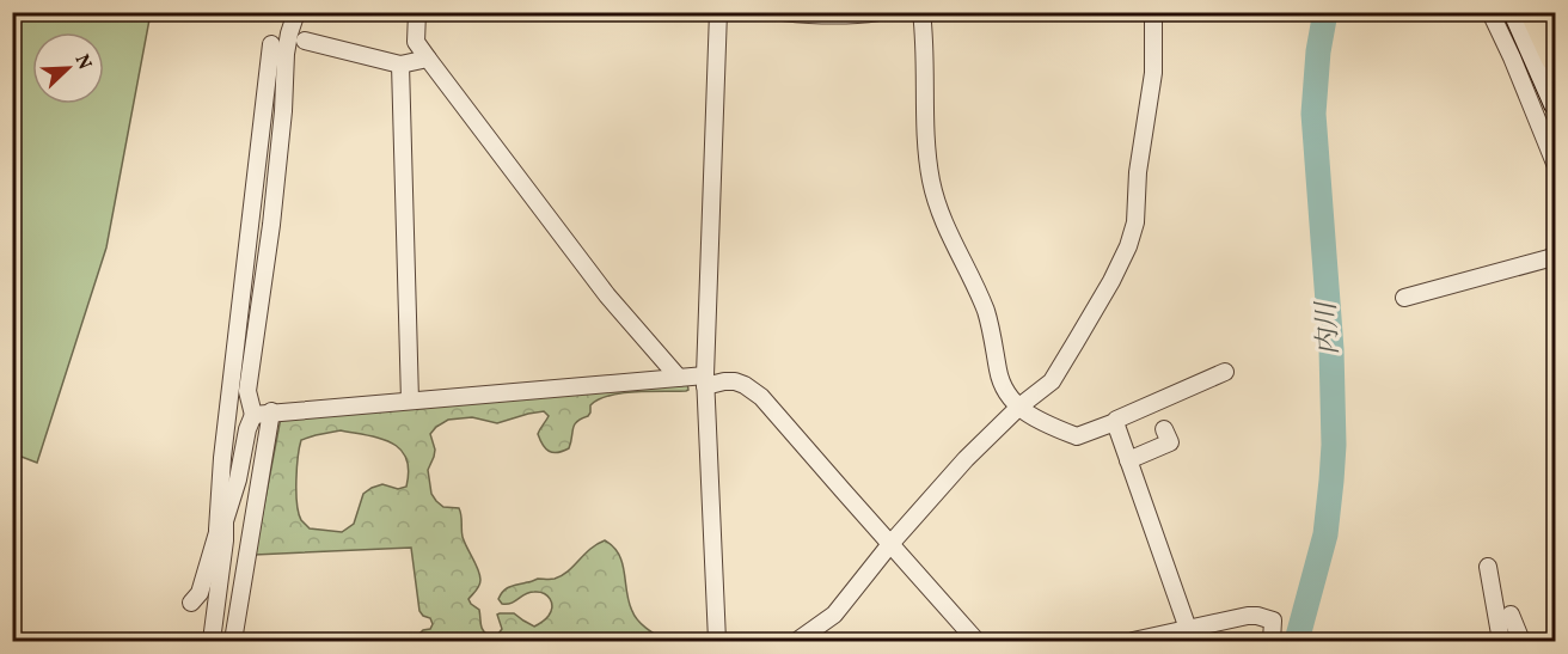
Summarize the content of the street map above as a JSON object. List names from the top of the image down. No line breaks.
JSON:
{"water":["内川"],"north":"top right"}
